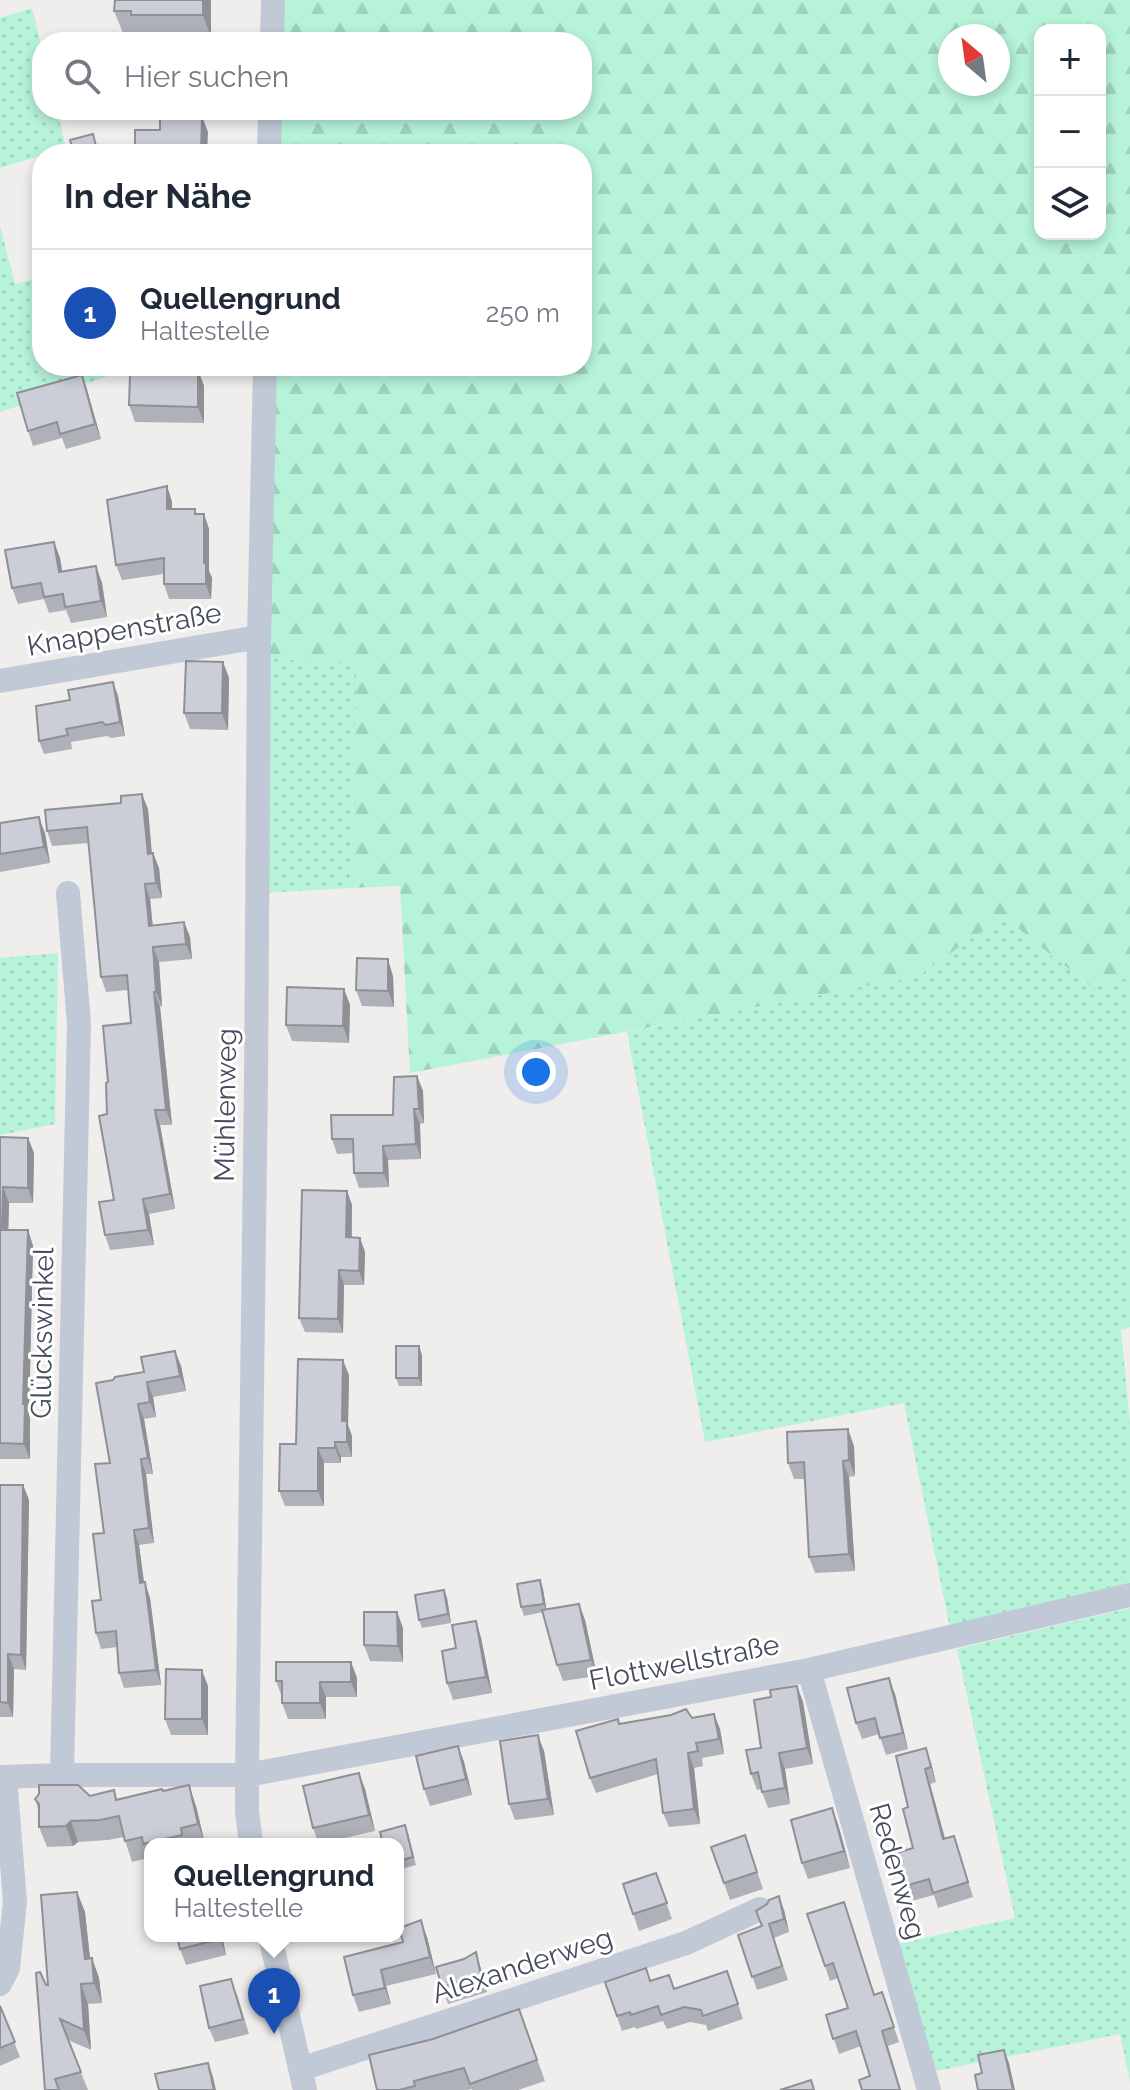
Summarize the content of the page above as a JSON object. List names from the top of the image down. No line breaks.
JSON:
{"streets":{"street":["Knappenstraße","Mühlenweg","Glückswinkel","Flottwellstraße","Redenweg","Alexanderweg"]},"crossings":[["Knappenstraße","Mühlenweg"],["Mühlenweg","Flottwellstraße"],["Glückswinkel","Flottwellstraße"],["Flottwellstraße","Redenweg"]],"north":"top left","page":{"map_buttons":["+","−"],"search":"Hier suchen","heading":"In der Nähe","list":[{"mark":"1","name":"Quellengrund","note":"Haltestelle","value":"250 m"}],"popup":["Quellengrund","Haltestelle"],"pins":"1"}}
